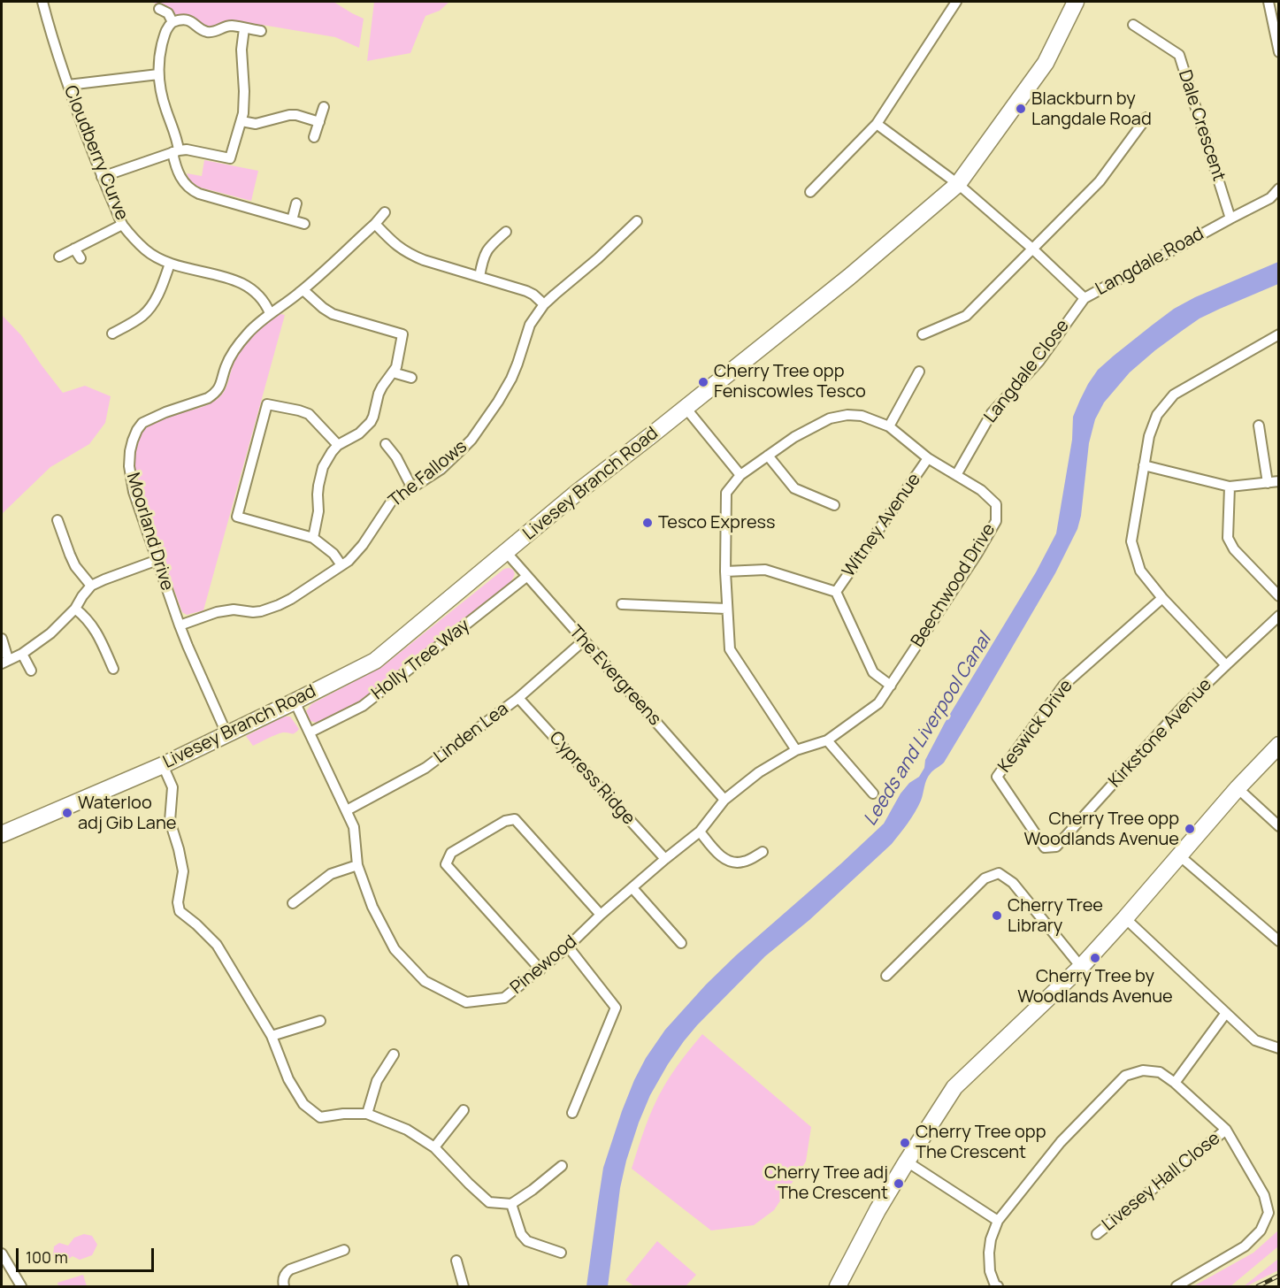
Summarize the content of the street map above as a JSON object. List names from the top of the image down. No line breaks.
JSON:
{"streets":{"main road":["Livesey Branch Road"],"street":["Dale Crescent","Cloudberry Curve","Langdale Road","Langdale Close","The Fallows","Witney Avenue","Moorland Drive","Beechwood Drive","Holly Tree Way","The Evergreens","Keswick Drive","Linden Lea","Kirkstone Avenue","Cypress Ridge","Pinewood","Livesey Hall Close"]},"crossings":[["Dale Crescent","Langdale Road"],["Cloudberry Curve","Moorland Drive"],["Langdale Road","Langdale Close"],["Langdale Road","Livesey Branch Road"],["Langdale Close","Beechwood Drive"],["The Fallows","Moorland Drive"],["Livesey Branch Road","Moorland Drive"],["Livesey Branch Road","The Evergreens"],["Livesey Branch Road","Pinewood"],["Witney Avenue","Beechwood Drive"],["Beechwood Drive","Pinewood"],["Holly Tree Way","The Evergreens"],["Holly Tree Way","Pinewood"],["The Evergreens","Linden Lea"],["The Evergreens","Pinewood"],["Keswick Drive","Kirkstone Avenue"],["Linden Lea","Cypress Ridge"],["Linden Lea","Pinewood"],["Cypress Ridge","Pinewood"]],"water":["Leeds and Liverpool Canal"],"places":["Blackburn by Langdale Road","Cherry Tree opp Feniscowles Tesco","Tesco Express","Waterloo adj Gib Lane","Cherry Tree opp Woodlands Avenue","Cherry Tree Library","Cherry Tree by Woodlands Avenue","Cherry Tree opp The Crescent","Cherry Tree adj The Crescent"],"scale_bar":"100 m"}
